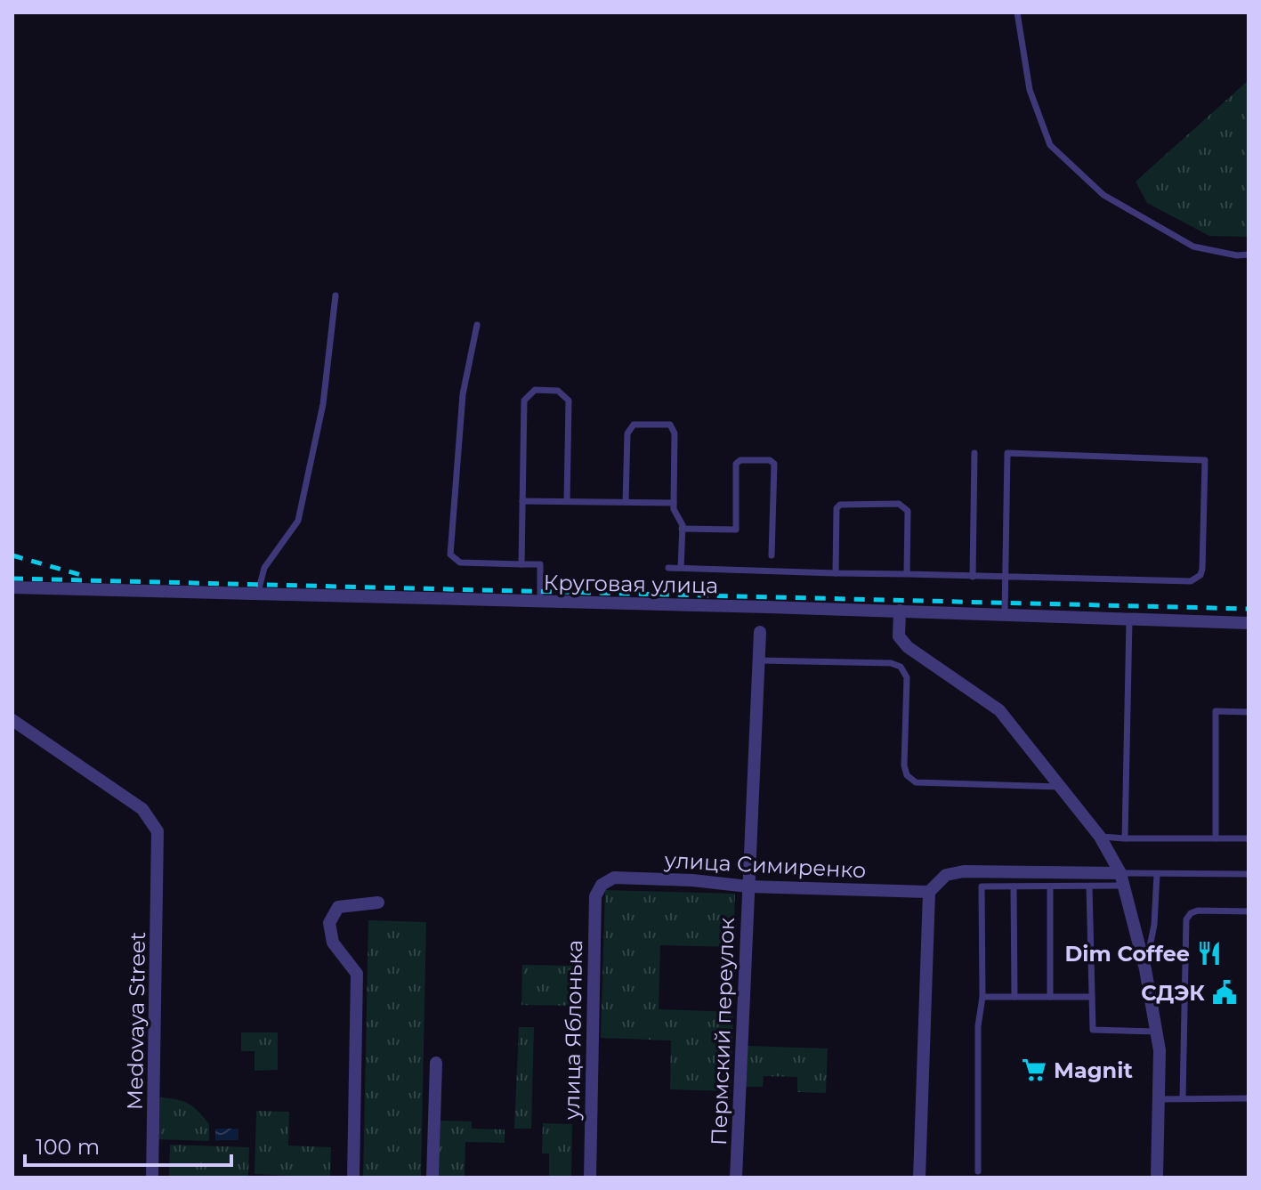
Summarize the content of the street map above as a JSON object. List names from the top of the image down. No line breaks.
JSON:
{"streets":{"street":["Круговая улица","улица Симиренко","Medovaya Street","улица Яблонька","Пермский переулок"]},"crossings":[["улица Симиренко","улица Яблонька"],["улица Симиренко","Пермский переулок"]],"places":{"restaurant":["Dim Coffee"],"public building":["СДЭК"],"supermarket":["Magnit"]},"scale_bar":"100 m"}
